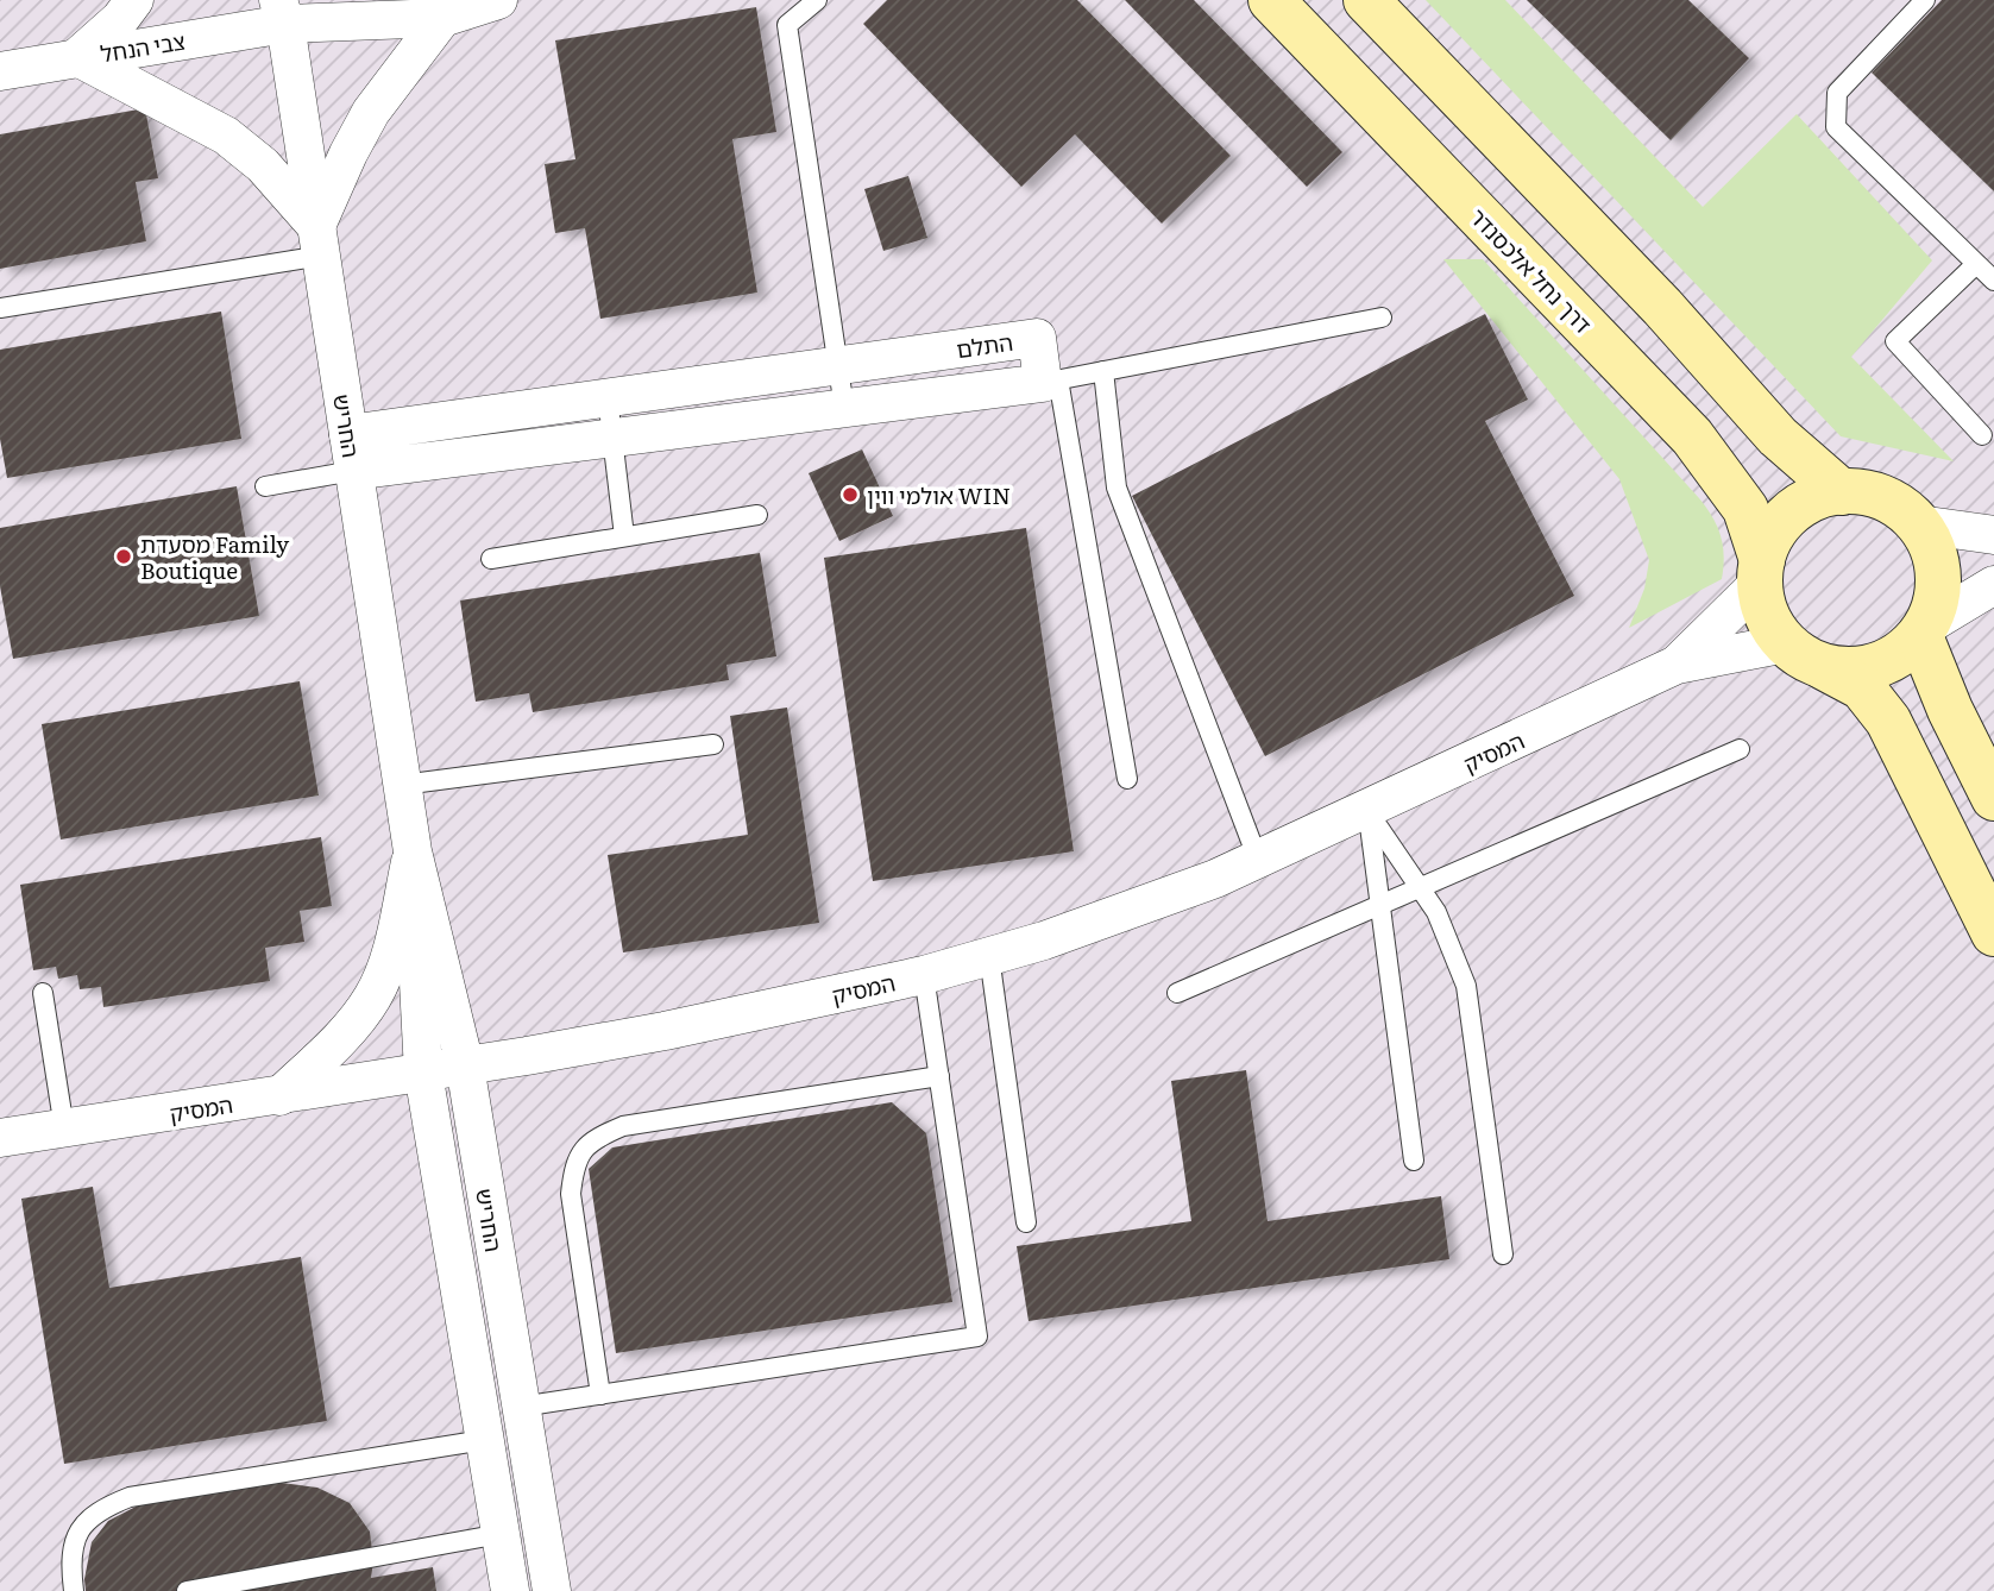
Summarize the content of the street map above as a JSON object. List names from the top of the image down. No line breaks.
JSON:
{"streets":{"street":["צבי הנחל","דרך נחל אלכסנדר","התלם","החריש","המסיק"]},"crossings":[["צבי הנחל","החריש"],["דרך נחל אלכסנדר","המסיק"],["התלם","החריש"],["החריש","המסיק"]],"places":["אולמי ווין WIN","מסעדת Family Boutique"]}
